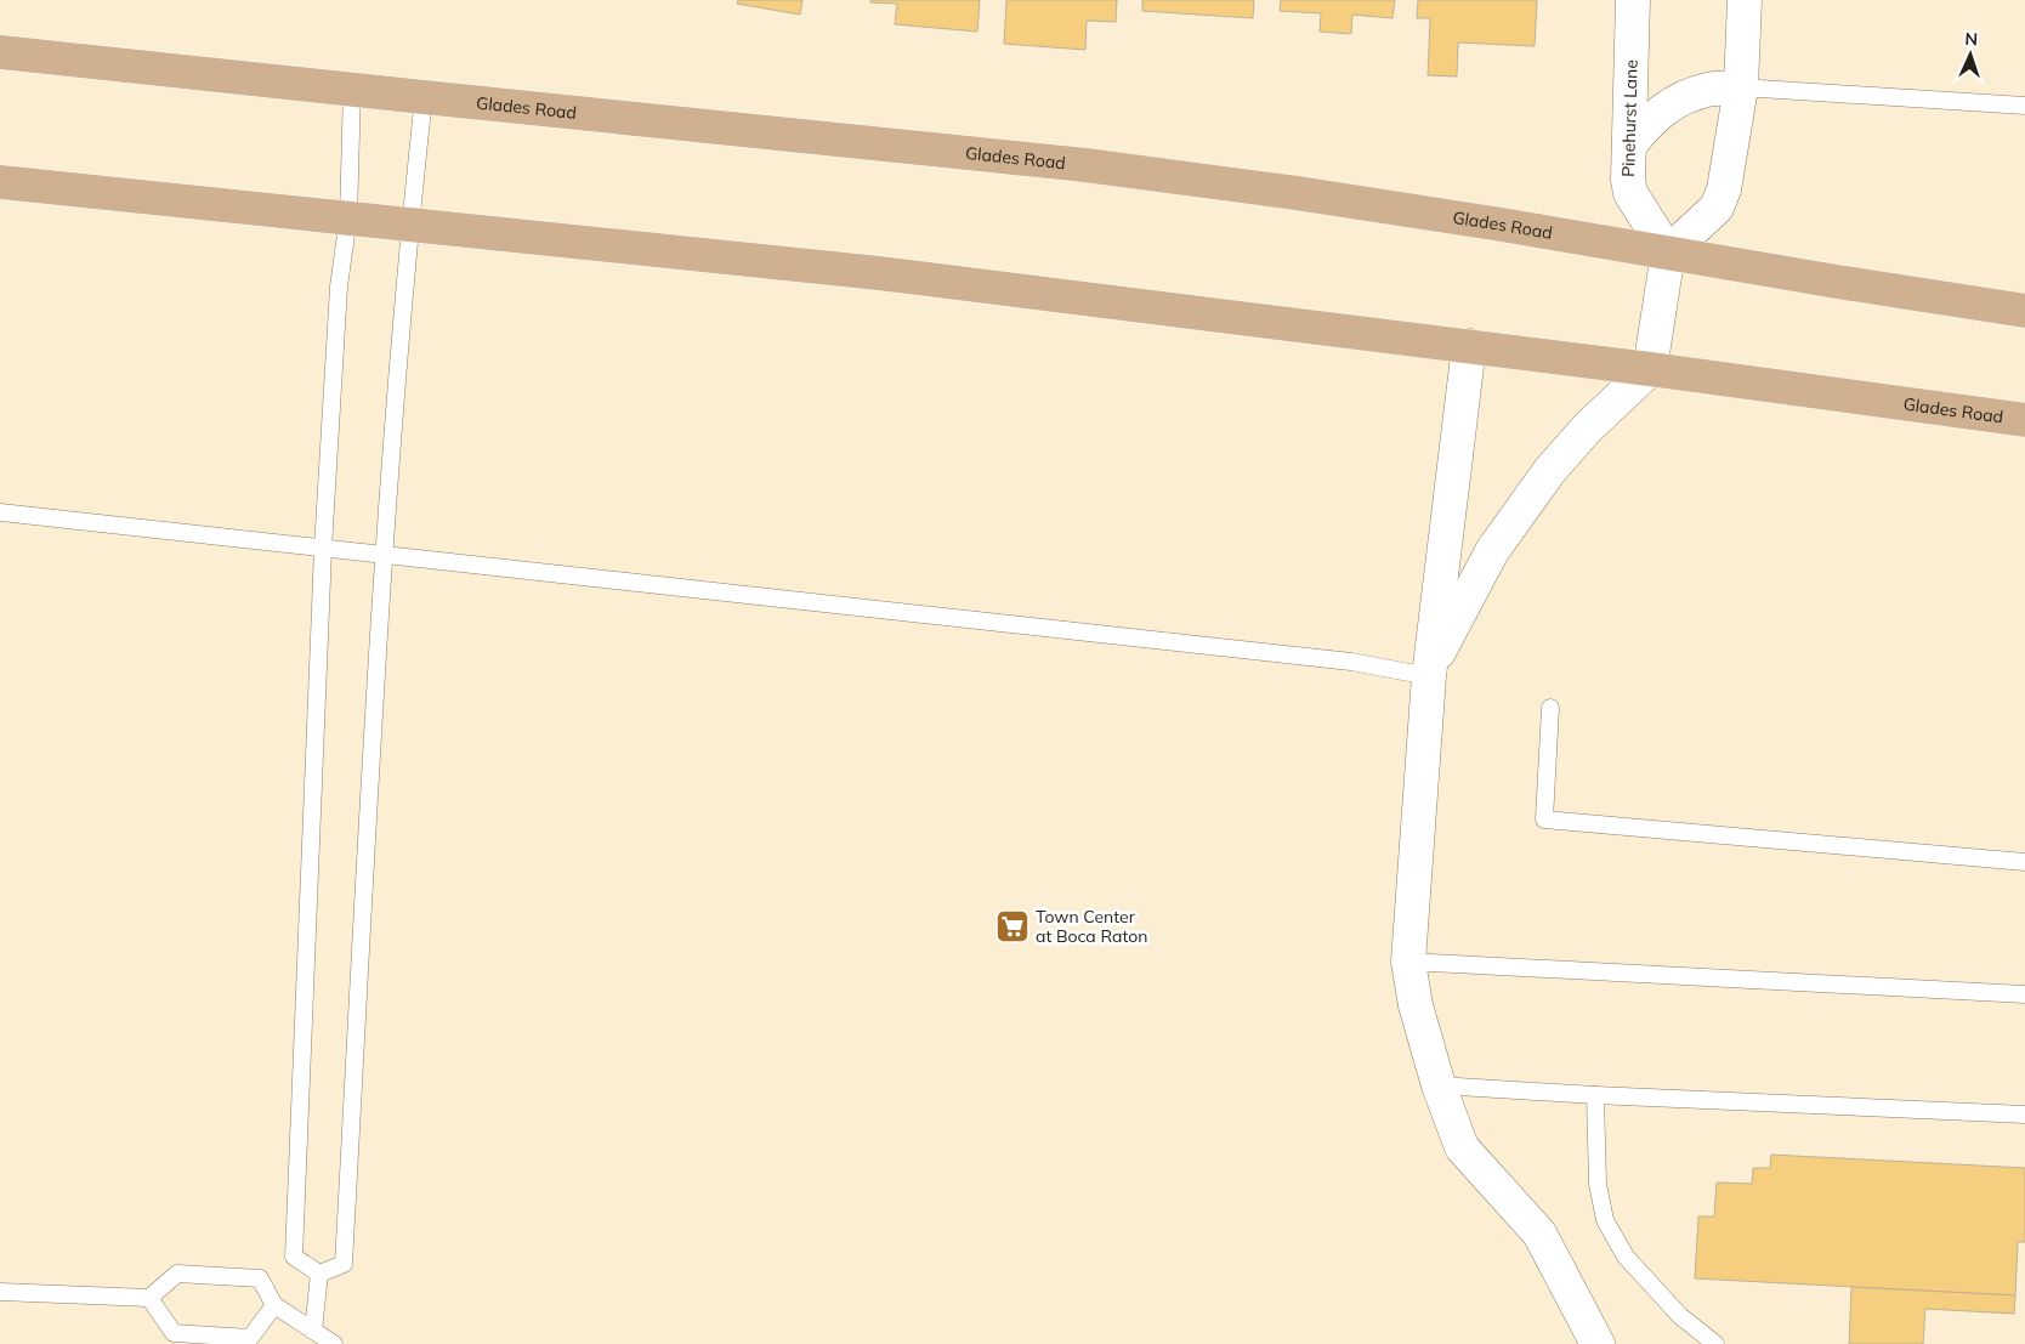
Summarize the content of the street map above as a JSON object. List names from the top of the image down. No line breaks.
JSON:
{"streets":{"main road":["Glades Road"],"street":["Pinehurst Lane"]},"crossings":[["Glades Road","Pinehurst Lane"]],"places":{"supermarket":["Town Center at Boca Raton"]},"north":"top"}
